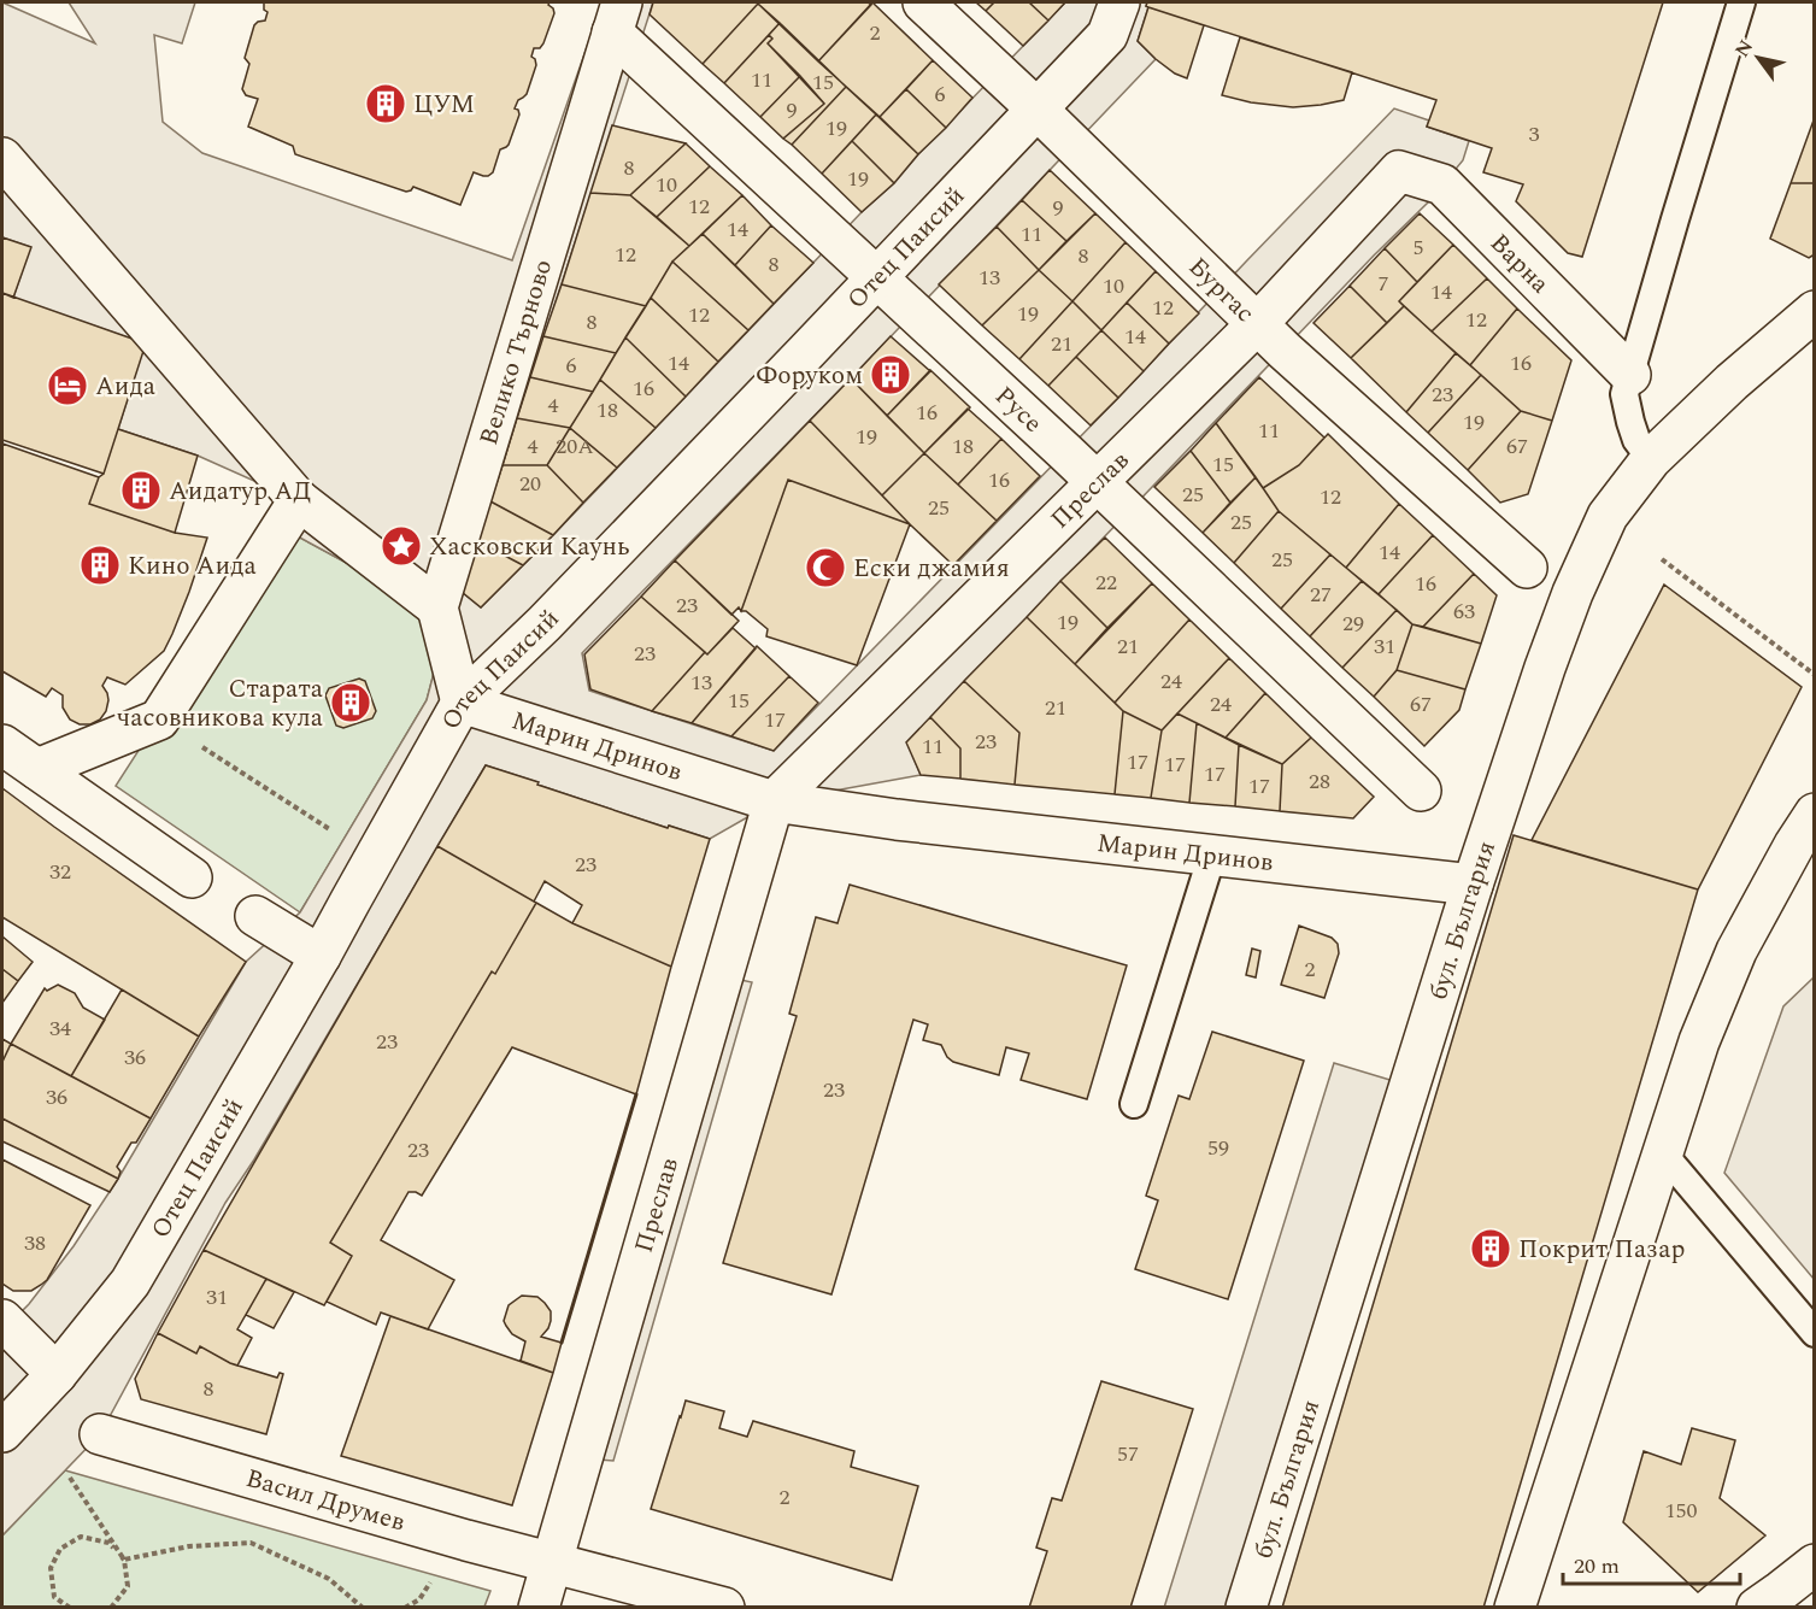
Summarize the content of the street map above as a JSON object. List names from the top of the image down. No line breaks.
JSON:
{"streets":{"street":["Отец Паисий","Варна","Бургас","Велико Търново","Русе","Преслав","Марин Дринов","бул. България","Васил Друмев"]},"crossings":[["Отец Паисий","Бургас"],["Отец Паисий","Русе"],["Отец Паисий","Марин Дринов"],["Варна","Преслав"],["Бургас","Преслав"],["Велико Търново","Русе"],["Русе","Преслав"],["Преслав","Марин Дринов"],["Преслав","Васил Друмев"],["Марин Дринов","бул. България"]],"places":{"building":["ЦУМ","Форуком","Аидатур АД","Кино Аида","Старата часовникова кула","Покрит Пазар"],"hotel":["Аида"],"place":["Хасковски Каунь"],"mosque":["Ески джамия"]},"house_numbers":["2","11","15","6","9","19","3","8","19","10","12","9","14","11","5","12","8","8","13","7","10","14","12","19","12","12","8","14","21","14","16","6","16","23","4","18","16","19","11","19","4","20А","18","67","15","16","20","25","12","25","25","14","25","22","16","27","23","63","19","29","21","31","23","24","13","15","24","67","21","17","23","11","17","17","17","28","17","23","32","2","34","23","36","23","36","59","23","38","31","8","57","2","150"],"scale_bar":"20 m","north":"top left"}
